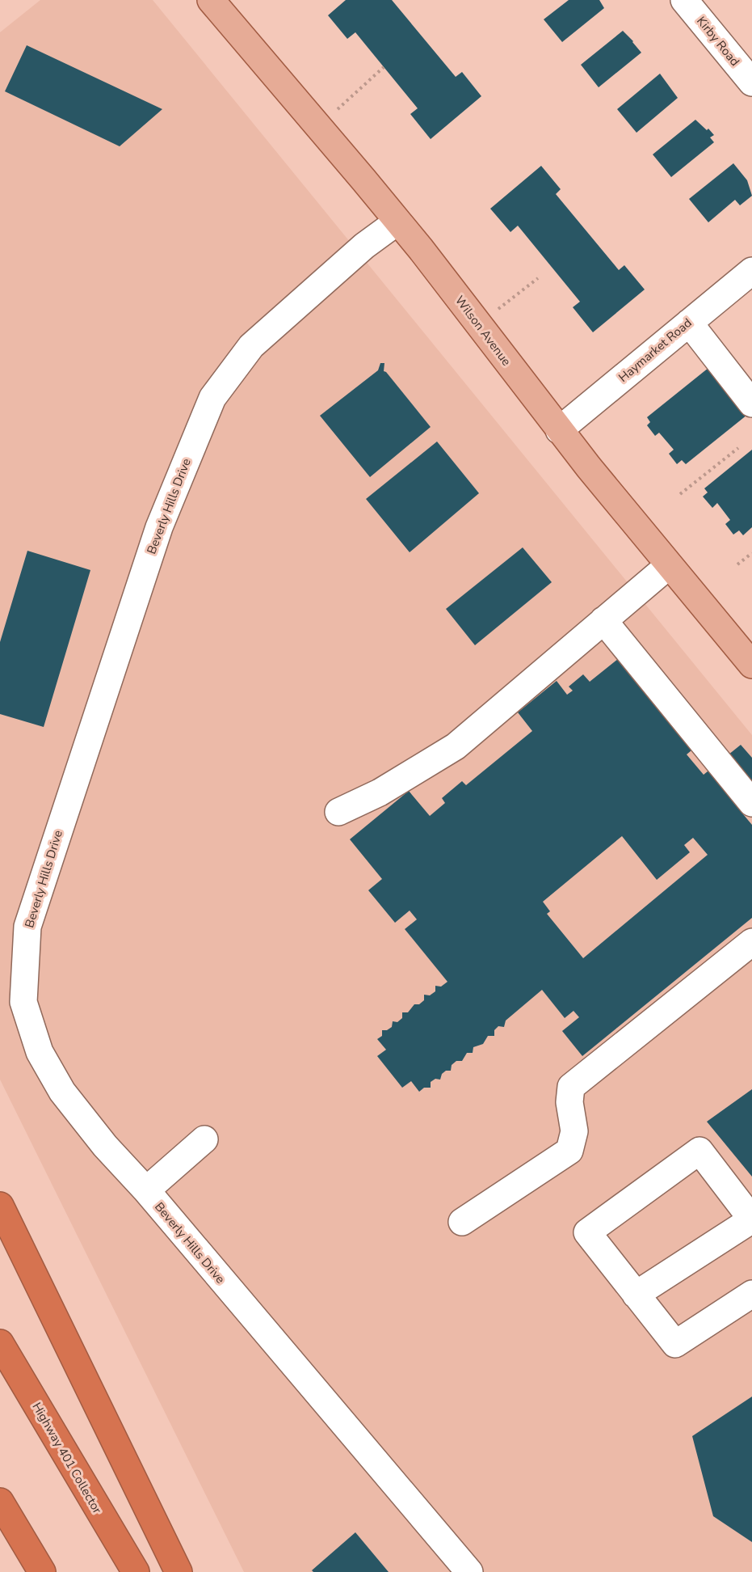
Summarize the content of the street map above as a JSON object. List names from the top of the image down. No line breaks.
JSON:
{"streets":{"highway":["Highway 401 Collector"],"main road":["Wilson Avenue"],"street":["Kirby Road","Haymarket Road","Beverly Hills Drive"]},"crossings":[["Wilson Avenue","Haymarket Road"],["Wilson Avenue","Beverly Hills Drive"]]}
